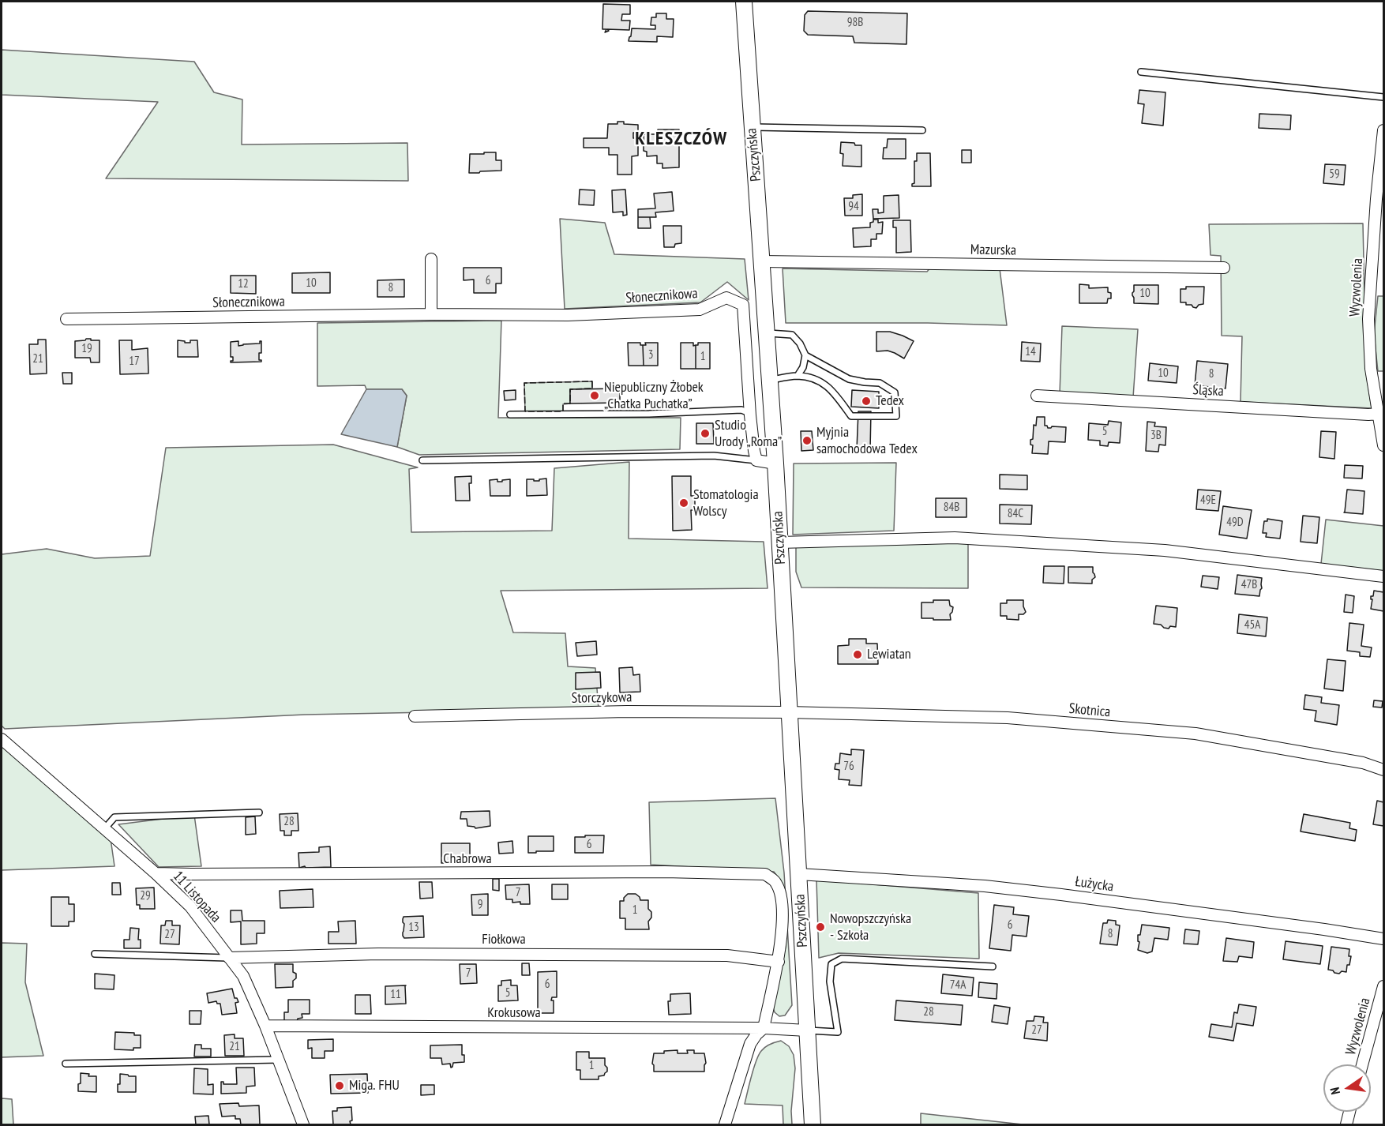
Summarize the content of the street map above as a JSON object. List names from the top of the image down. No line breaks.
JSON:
{"streets":{"main road":["Pszczyńska"],"street":["Mazurska","Wyzwolenia","Słonecznikowa","Śląska","Storczykowa","Skotnica","Chabrowa","Łużycka","11 Listopada","Fiołkowa","Krokusowa"]},"crossings":[["Pszczyńska","Mazurska"],["Pszczyńska","Storczykowa"],["Pszczyńska","Skotnica"],["Pszczyńska","Chabrowa"],["Pszczyńska","Łużycka"],["Pszczyńska","Fiołkowa"],["Pszczyńska","Krokusowa"],["Wyzwolenia","Śląska"],["Storczykowa","Skotnica"],["Chabrowa","11 Listopada"],["11 Listopada","Fiołkowa"],["11 Listopada","Krokusowa"]],"districts":["KLESZCZÓW"],"places":["Niepubliczny Żłobek „Chatka Puchatka”","Tedex","Studio Urody „Roma”","Myjnia samochodowa Tedex","Stomatologia Wolscy","Lewiatan","Nowopszczyńska - Szkoła","Miga. FHU"],"house_numbers":["98B","59","94","6","10","12","8","10","19","14","3","1","21","17","10","8","5","3B","49E","84B","84C","49D","47B","45A","76","28","6","7","29","9","1","6","13","8","27","7","6","74A","5","11","28","27","21","1"],"north":"left"}
